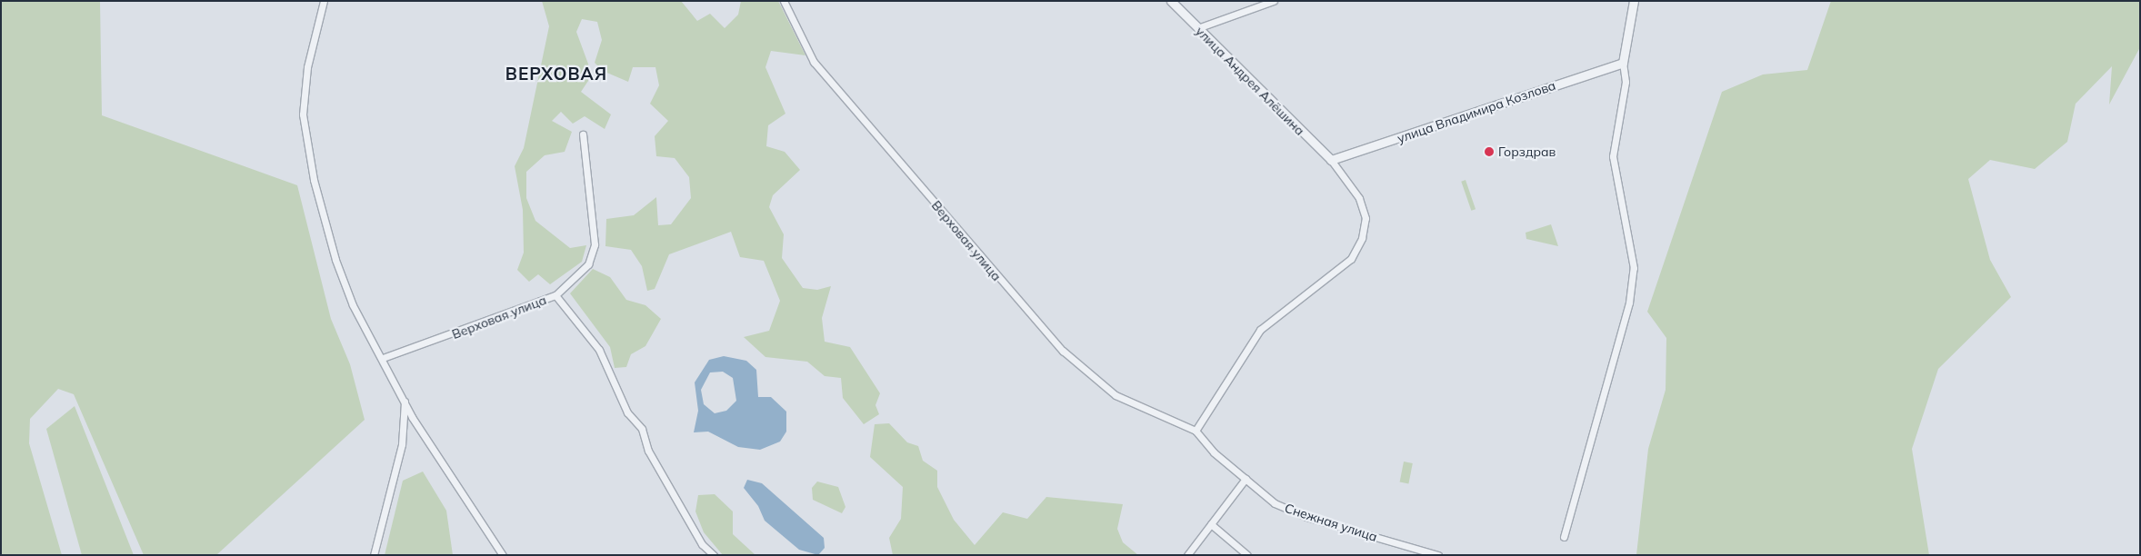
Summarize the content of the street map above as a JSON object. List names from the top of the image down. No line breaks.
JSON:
{"streets":{"street":["улица Андрея Алёшина","улица Владимира Козлова","Верховая улица","Снежная улица"]},"crossings":[["улица Андрея Алёшина","улица Владимира Козлова"],["Верховая улица","Снежная улица"]],"districts":["ВЕРХОВАЯ"],"places":["Горздрав"]}
